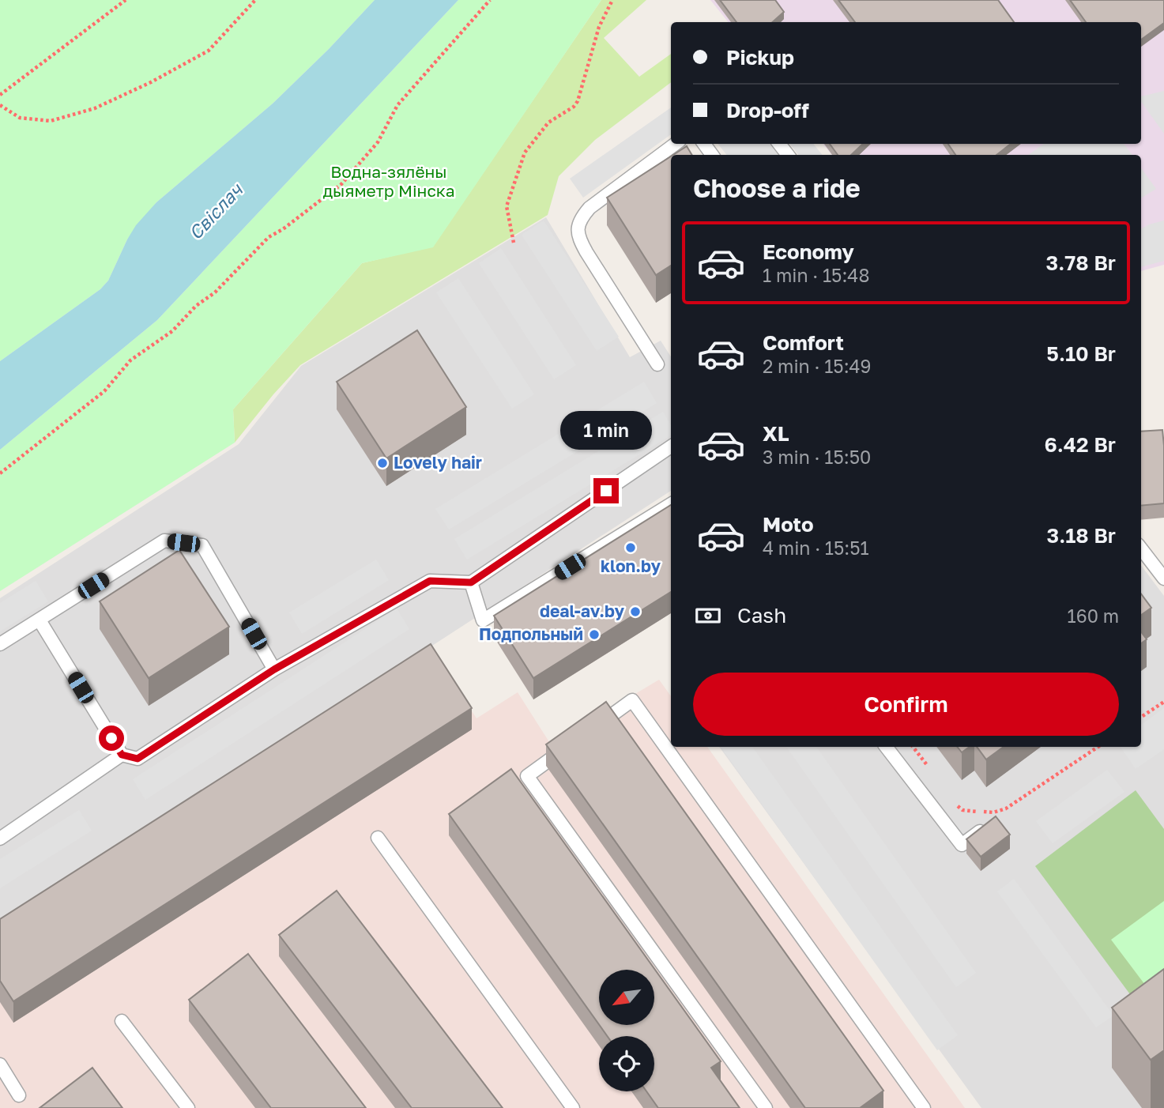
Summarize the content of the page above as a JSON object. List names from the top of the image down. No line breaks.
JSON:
{"water":["Свіслач"],"parks":["Водна-зялёны дыяметр Мінска"],"places":["Lovely hair","klon.by","deal-av.by","Подпольный"],"north":"bottom left","page":{"banner":["Pickup","Drop-off"],"heading":"Choose a ride","list":[{"name":"Economy","note":"1 min · 15:48","value":"3.78 Br"},{"name":"Comfort","note":"2 min · 15:49","value":"5.10 Br"},{"name":"XL","note":"3 min · 15:50","value":"6.42 Br"},{"name":"Moto","note":"4 min · 15:51","value":"3.18 Br"}],"bubble":"1 min","pay":["Cash","160 m"],"buttons":"Confirm"}}
